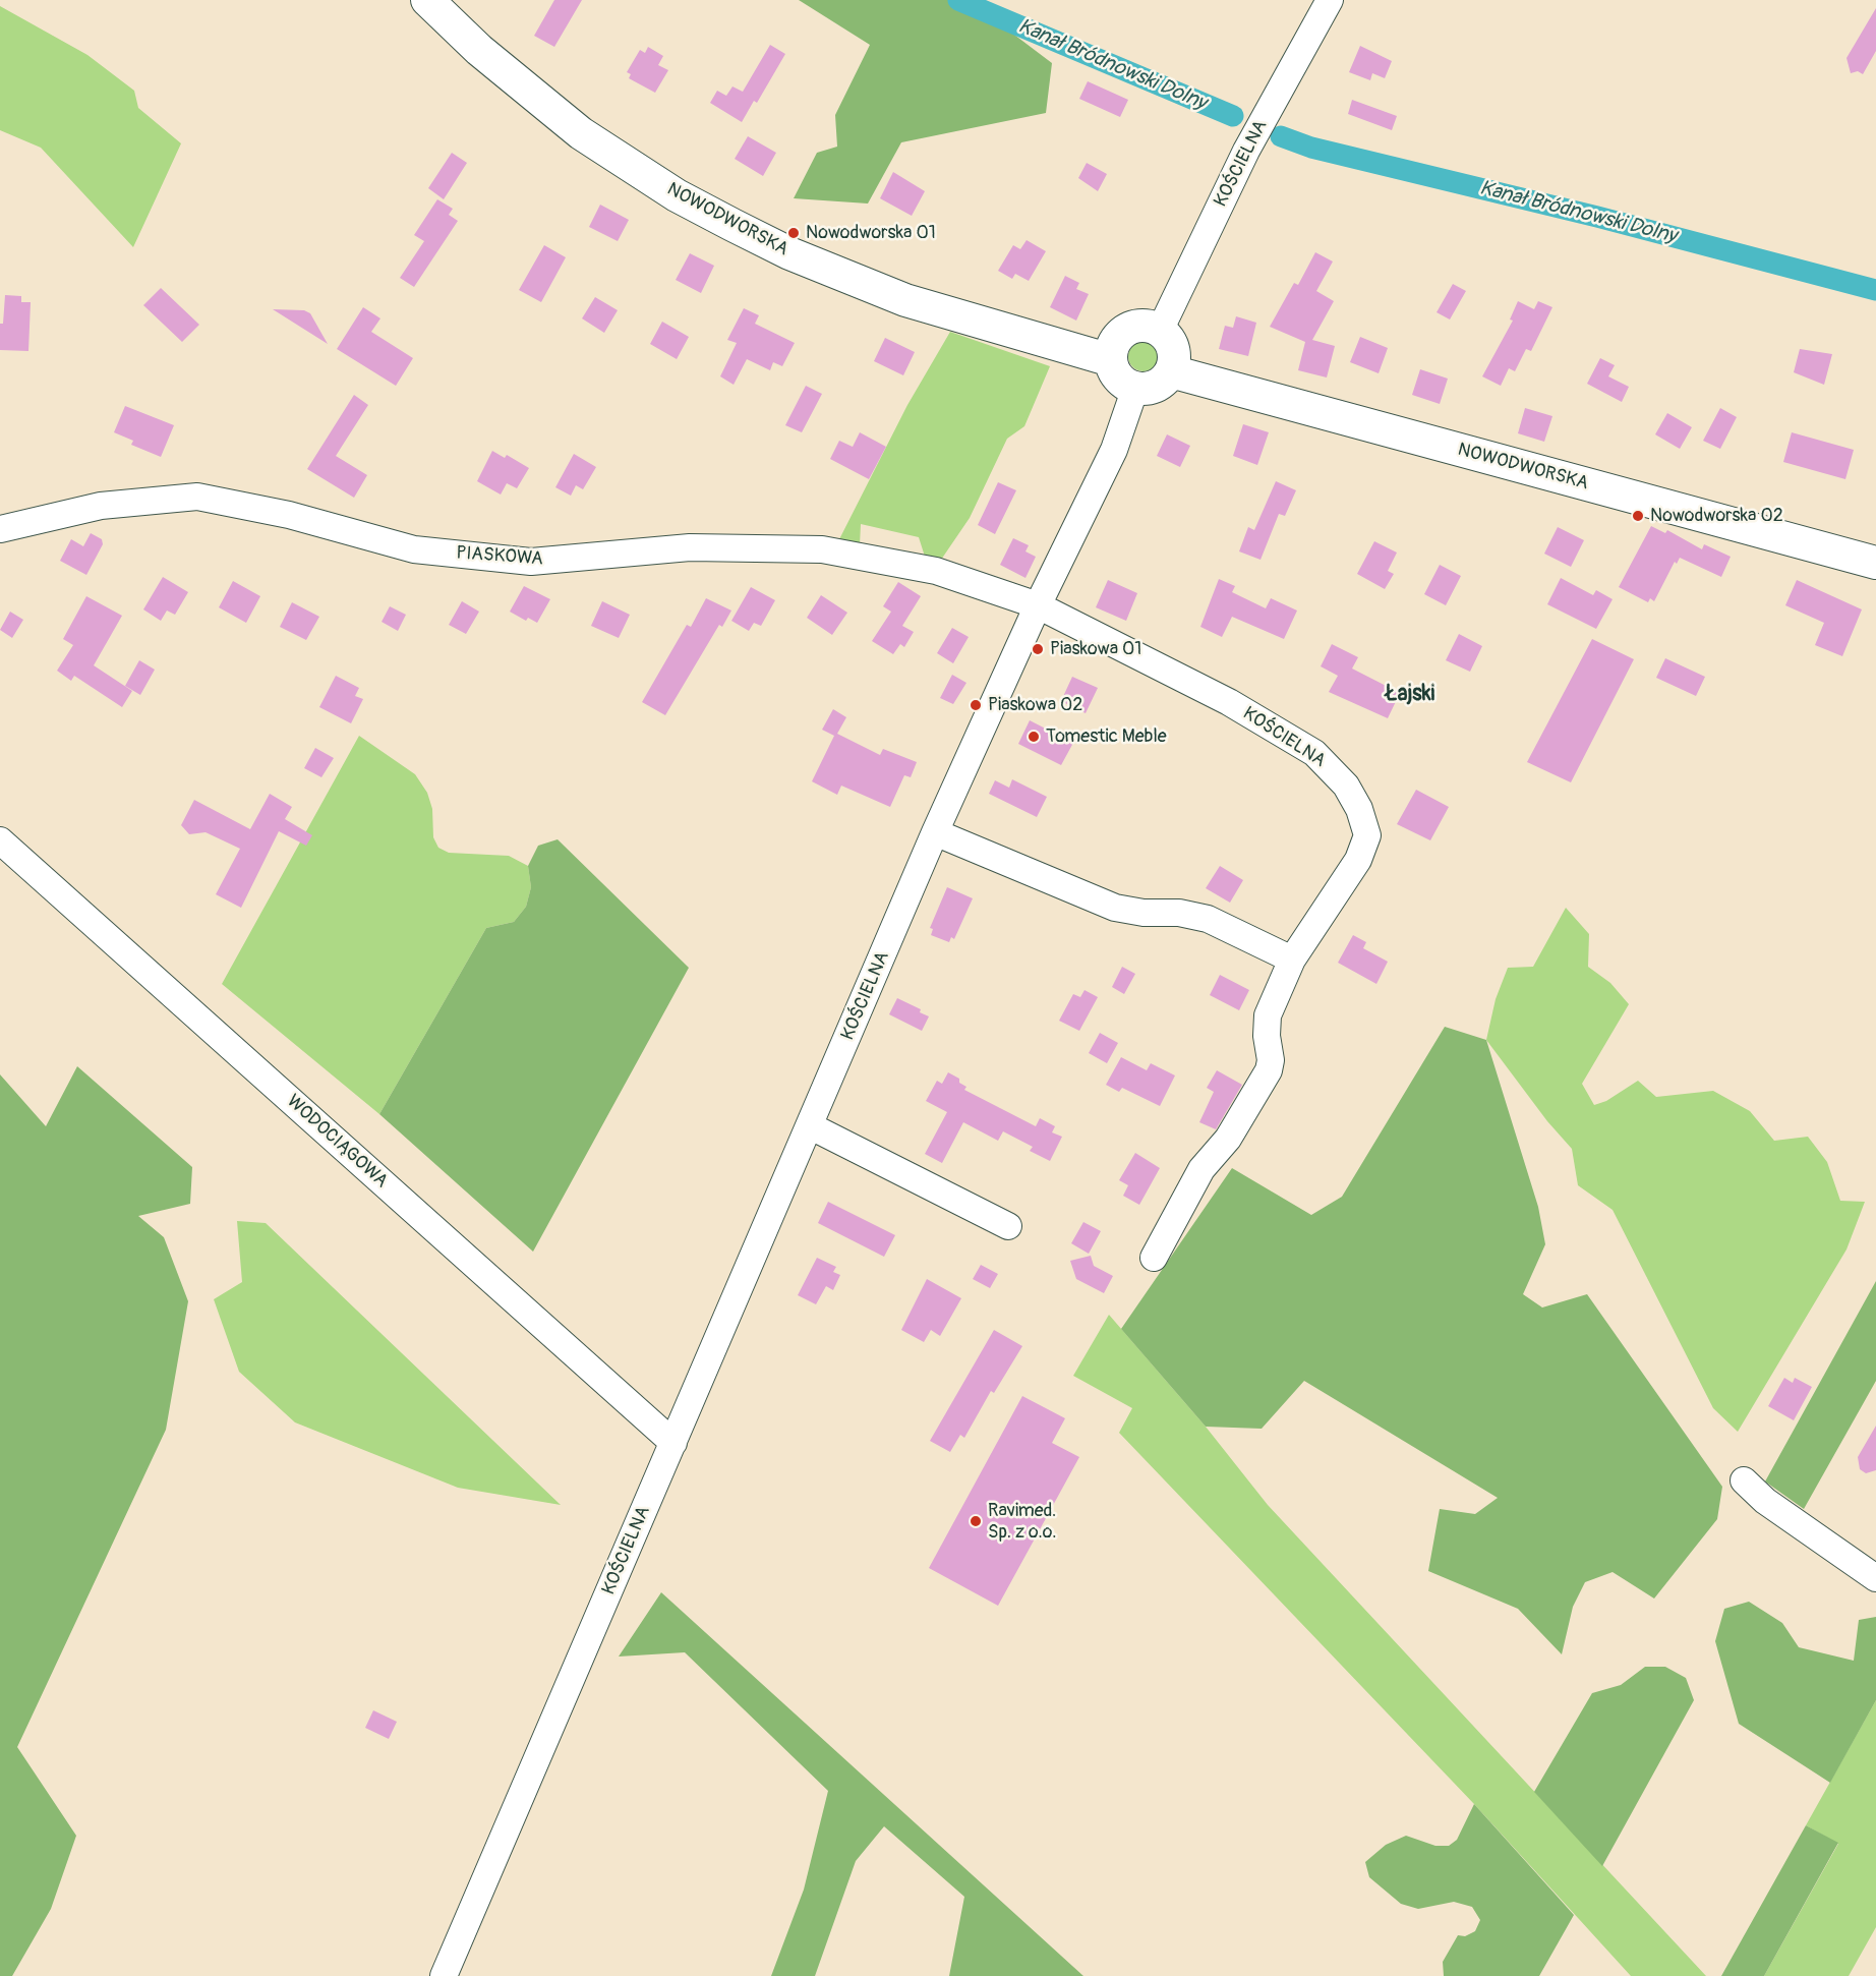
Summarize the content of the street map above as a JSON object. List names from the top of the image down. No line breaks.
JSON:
{"streets":{"main road":["NOWODWORSKA"],"street":["KOŚCIELNA","PIASKOWA","WODOCIĄGOWA"]},"crossings":[["KOŚCIELNA","NOWODWORSKA"],["KOŚCIELNA","PIASKOWA"],["KOŚCIELNA","WODOCIĄGOWA"]],"districts":["Łajski"],"water":["Kanał Bródnowski Dolny"],"places":["Nowodworska 01","Nowodworska 02","Piaskowa 01","Piaskowa 02","Tomestic Meble","Ravimed. Sp. z o.o."]}
